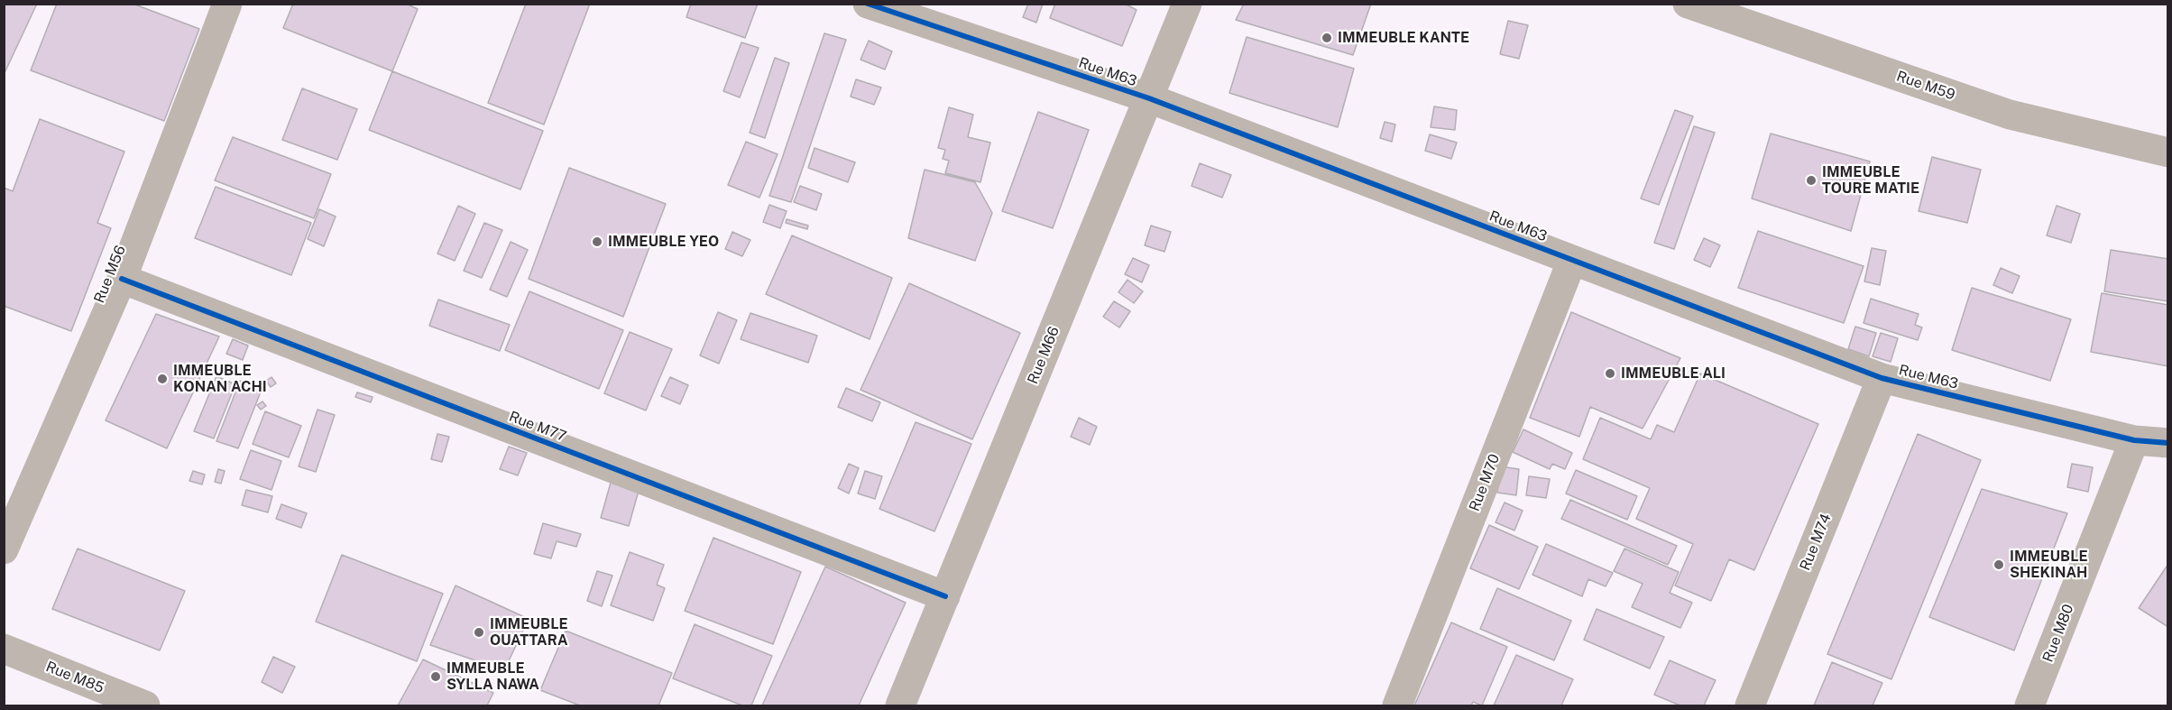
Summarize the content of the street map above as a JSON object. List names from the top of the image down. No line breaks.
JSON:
{"streets":{"street":["Rue M63","Rue M59","Rue M56","Rue M66","Rue M77","Rue M70","Rue M74","Rue M80","Rue M85"]},"crossings":[["Rue M63","Rue M66"],["Rue M63","Rue M70"],["Rue M63","Rue M74"],["Rue M63","Rue M80"],["Rue M56","Rue M77"],["Rue M66","Rue M77"]],"places":["IMMEUBLE KANTE","IMMEUBLE TOURE MATIE","IMMEUBLE YEO","IMMEUBLE ALI","IMMEUBLE KONAN ACHI","IMMEUBLE SHEKINAH","IMMEUBLE OUATTARA","IMMEUBLE SYLLA NAWA"]}
